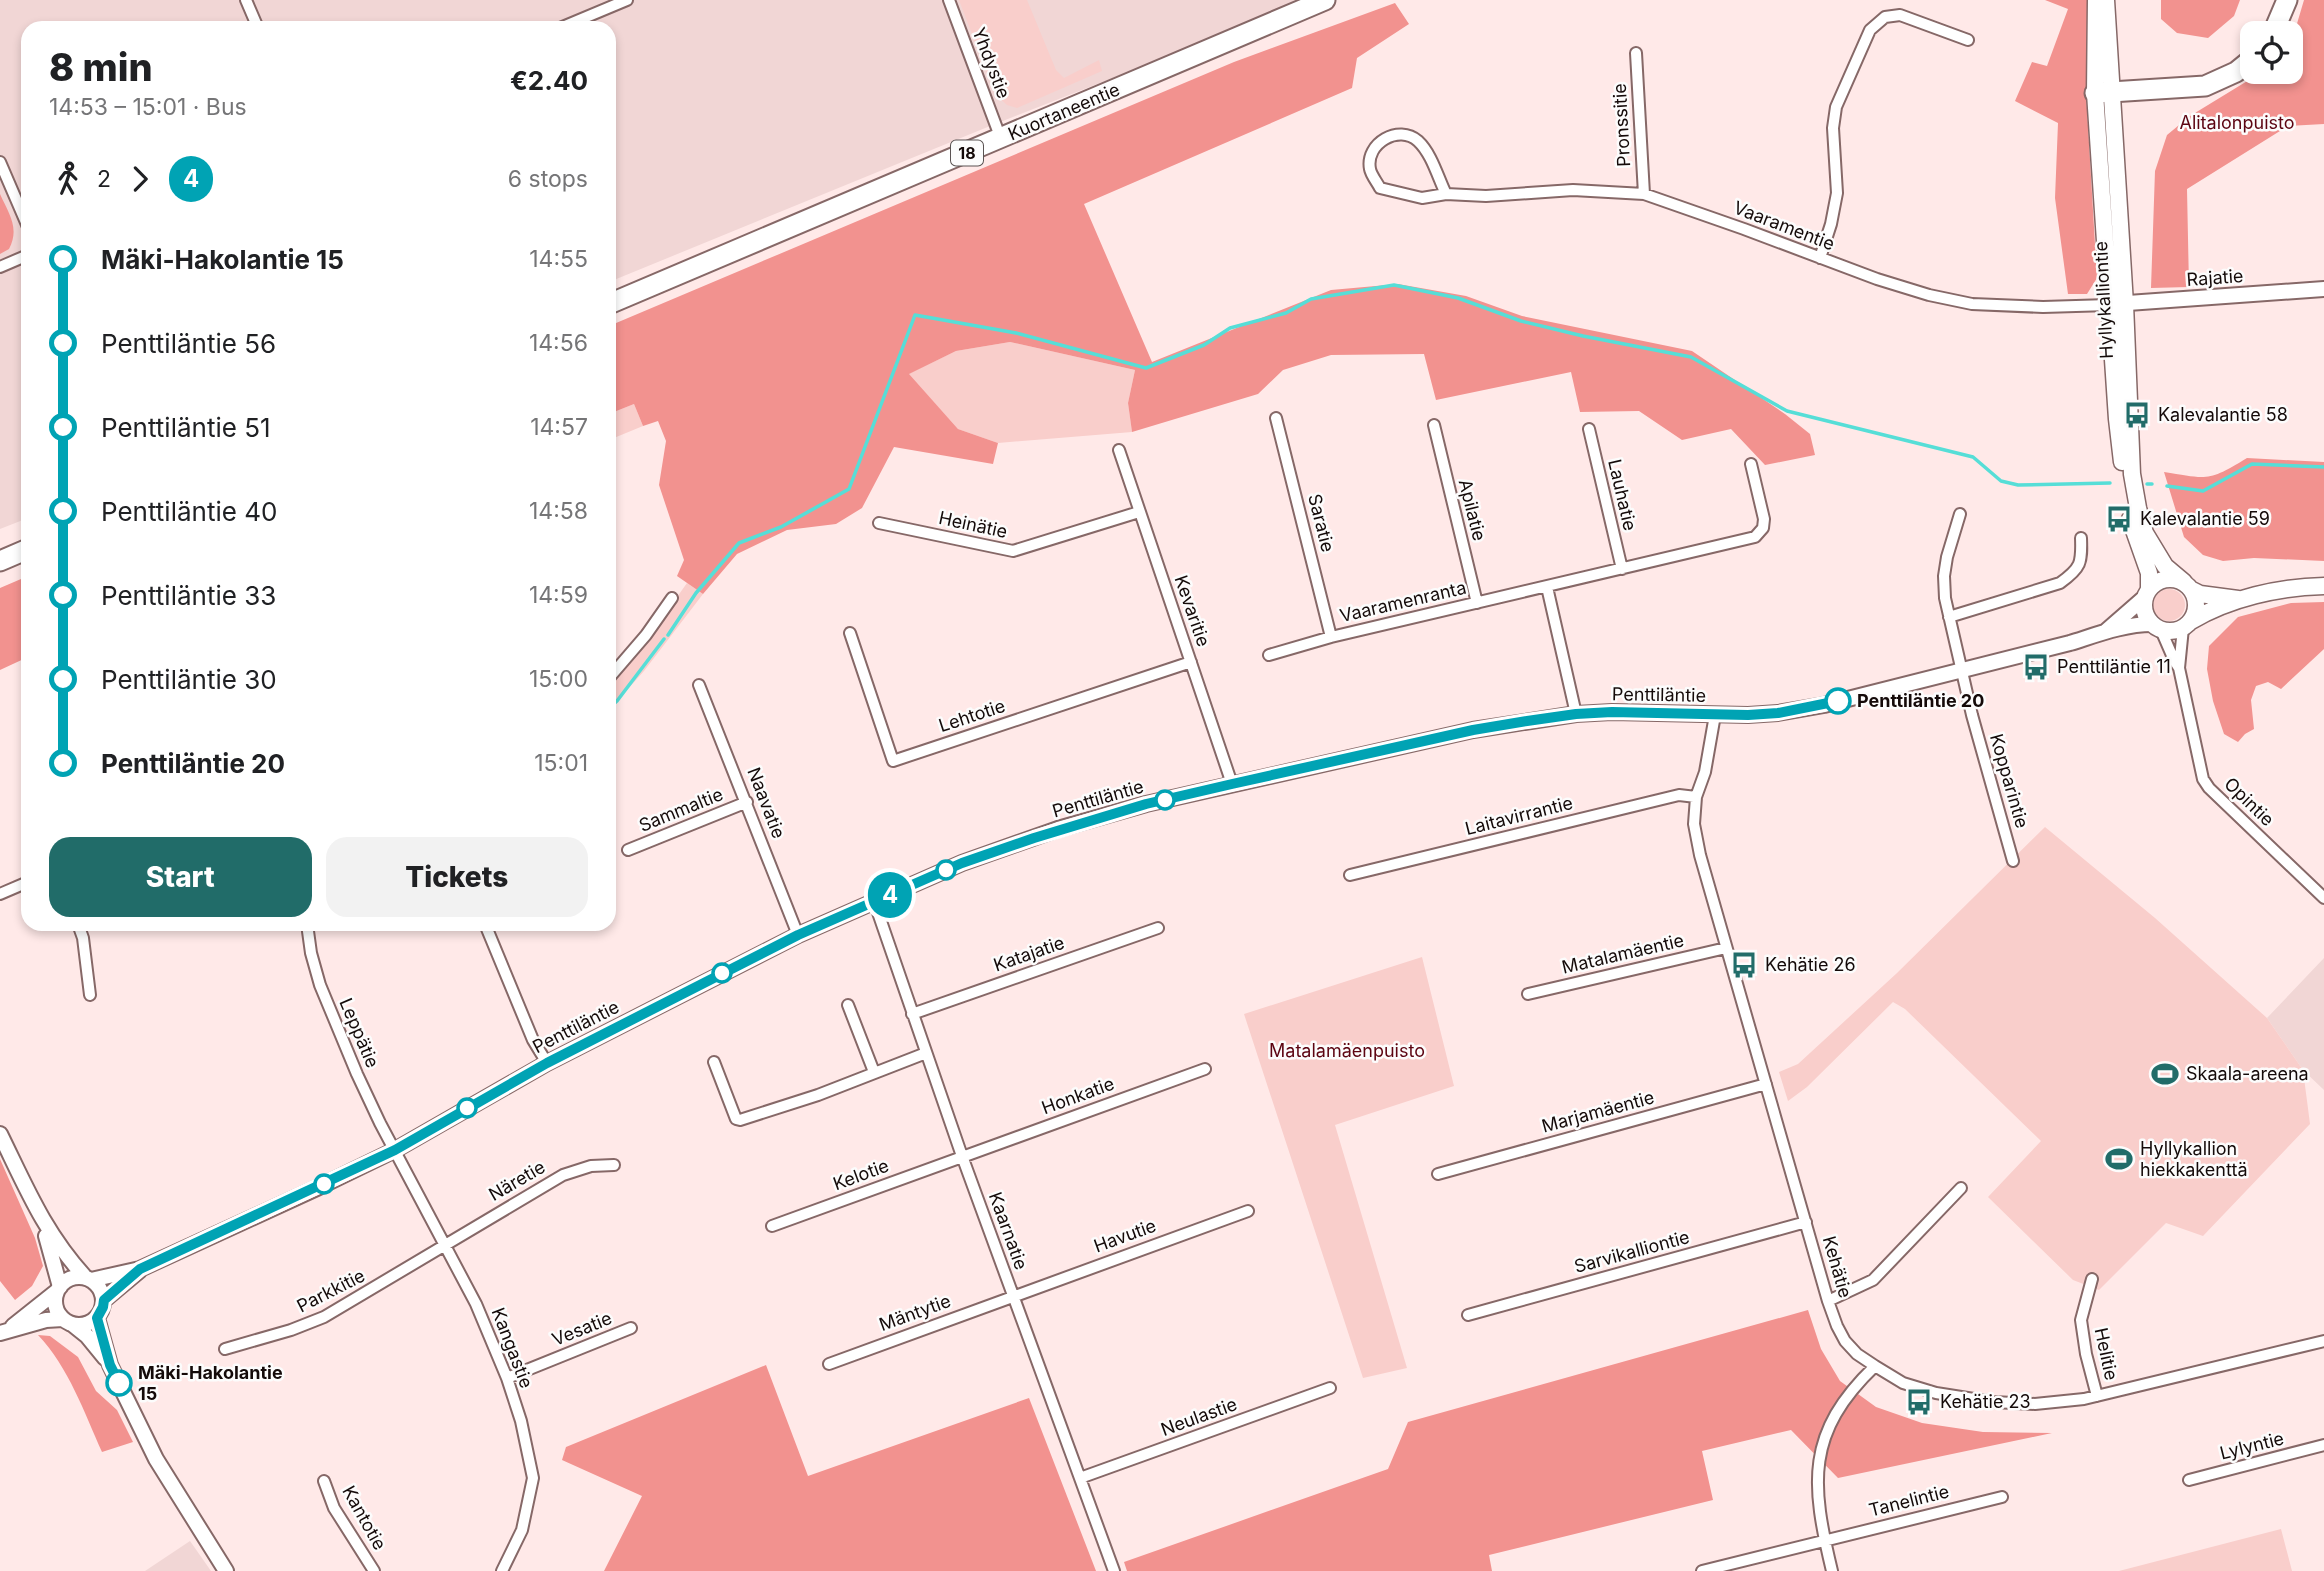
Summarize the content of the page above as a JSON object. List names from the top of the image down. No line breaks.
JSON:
{"streets":{"highway":["Kuortaneentie","18"],"main road":["Hyllykalliontie"],"street":["Yhdystie","Pronssitie","Vaaramentie","Rajatie","Lauhatie","Apilatie","Saratie","Heinätie","Vaaramenranta","Kevaritie","Penttiläntie","Lehtotie","Kopparintie","Opintie","Naavatie","Sammaltie","Laitavirrantie","Katajatie","Matalamäentie","Leppätie","Honkatie","Marjamäentie","Kelotie","Näretie","Kaarnatie","Havutie","Sarvikalliontie","Kehätie","Parkkitie","Mäntytie","Vesatie","Kangastie","Helitie","Neulastie","Lylyntie","Tanelintie","Kantotie"]},"crossings":[["Yhdystie","Kuortaneentie"],["Pronssitie","Vaaramentie"],["Vaaramentie","Rajatie"],["Vaaramentie","Hyllykalliontie"],["Rajatie","Hyllykalliontie"],["Hyllykalliontie","Penttiläntie"],["Hyllykalliontie","Opintie"],["Lauhatie","Vaaramenranta"],["Apilatie","Vaaramenranta"],["Saratie","Vaaramenranta"],["Heinätie","Kevaritie"],["Kevaritie","Penttiläntie"],["Kevaritie","Lehtotie"],["Penttiläntie","Kopparintie"],["Penttiläntie","Opintie"],["Penttiläntie","Naavatie"],["Penttiläntie","Leppätie"],["Penttiläntie","Kaarnatie"],["Penttiläntie","Kehätie"],["Penttiläntie","Kangastie"],["Naavatie","Sammaltie"],["Laitavirrantie","Kehätie"],["Katajatie","Kaarnatie"],["Matalamäentie","Kehätie"],["Leppätie","Kangastie"],["Honkatie","Kelotie"],["Honkatie","Kaarnatie"],["Marjamäentie","Kehätie"],["Kelotie","Kaarnatie"],["Näretie","Parkkitie"],["Näretie","Kangastie"],["Kaarnatie","Havutie"],["Kaarnatie","Mäntytie"],["Kaarnatie","Neulastie"],["Havutie","Mäntytie"],["Sarvikalliontie","Kehätie"],["Kehätie","Helitie"],["Parkkitie","Kangastie"],["Vesatie","Kangastie"]],"parks":["Alitalonpuisto","Matalamäenpuisto"],"places":{"bus stop":["Kalevalantie 58","Kalevalantie 59","Penttiläntie 11","Kehätie 26","Kehätie 23"],"other":["Penttiläntie 20","Mäki-Hakolantie 15"],"sports":["Skaala-areena","Hyllykallion hiekkakenttä"]},"lines":["bus line 4"],"page":{"on_map":"4","heading":["8 min","14:53 – 15:01 · Bus","€2.40"],"legs":["2","4","6 stops"],"list":[{"name":"Mäki-Hakolantie 15","value":"14:55"},{"name":"Penttiläntie 56","value":"14:56"},{"name":"Penttiläntie 51","value":"14:57"},{"name":"Penttiläntie 40","value":"14:58"},{"name":"Penttiläntie 33","value":"14:59"},{"name":"Penttiläntie 30","value":"15:00"},{"name":"Penttiläntie 20","value":"15:01"}],"buttons":["Start","Tickets"]}}
